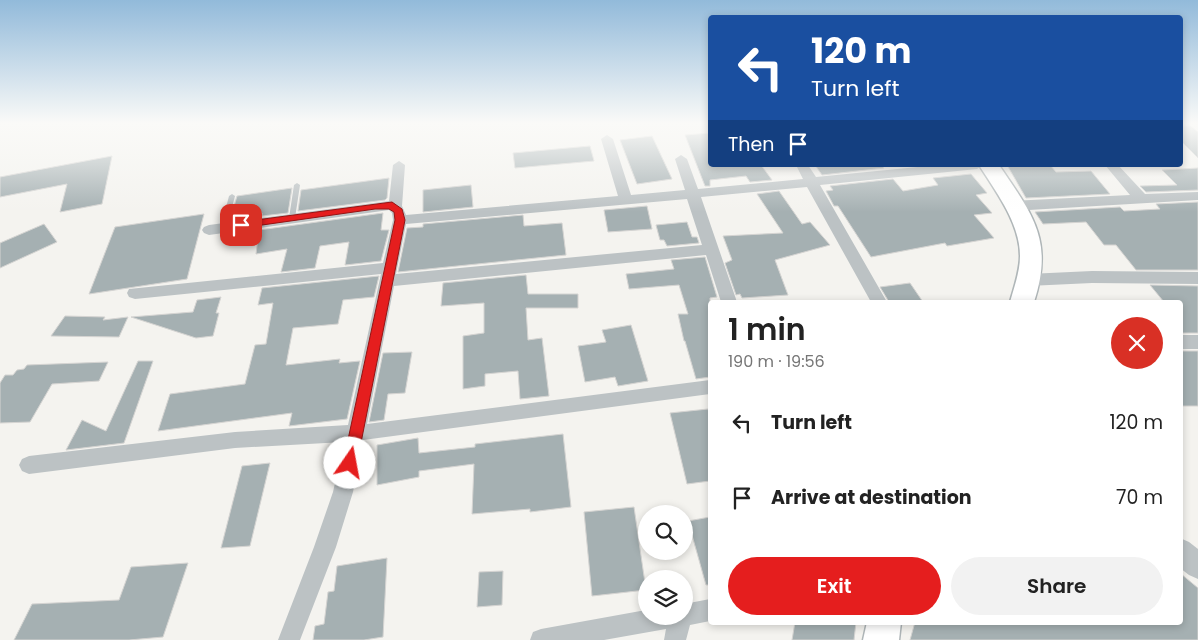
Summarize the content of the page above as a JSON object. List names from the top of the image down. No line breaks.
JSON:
{"page":{"turn":["120 m","Turn left"],"then":"Then","heading":["1 min","190 m · 19:56"],"list":[{"name":"Turn left","value":"120 m"},{"name":"Arrive at destination","value":"70 m"}],"buttons":["Exit","Share"]}}
